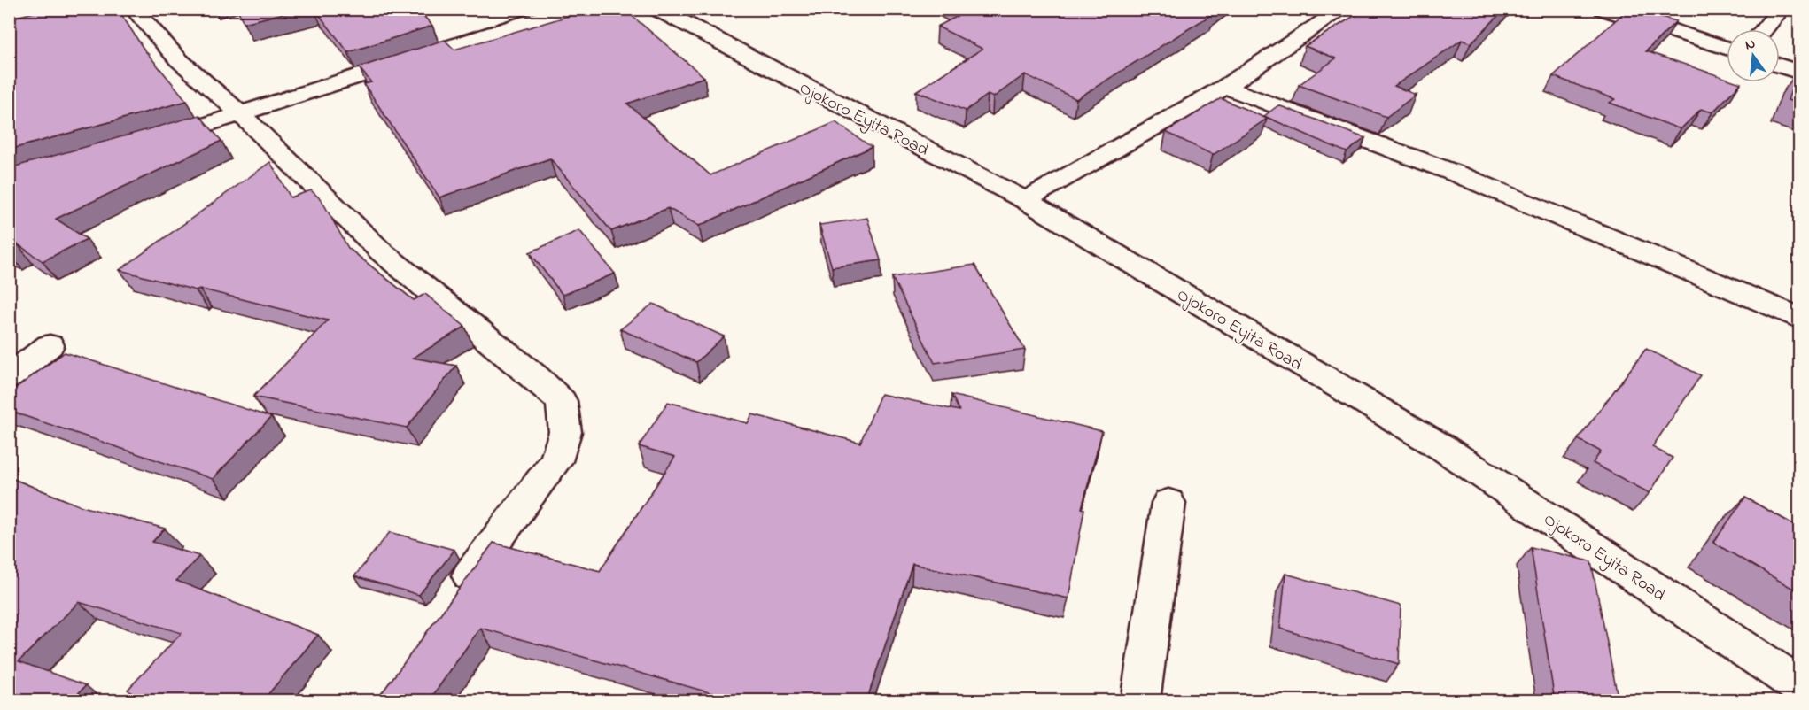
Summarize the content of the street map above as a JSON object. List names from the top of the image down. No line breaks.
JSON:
{"streets":{"street":["Ojokoro Eyita Road"]},"north":"top"}
